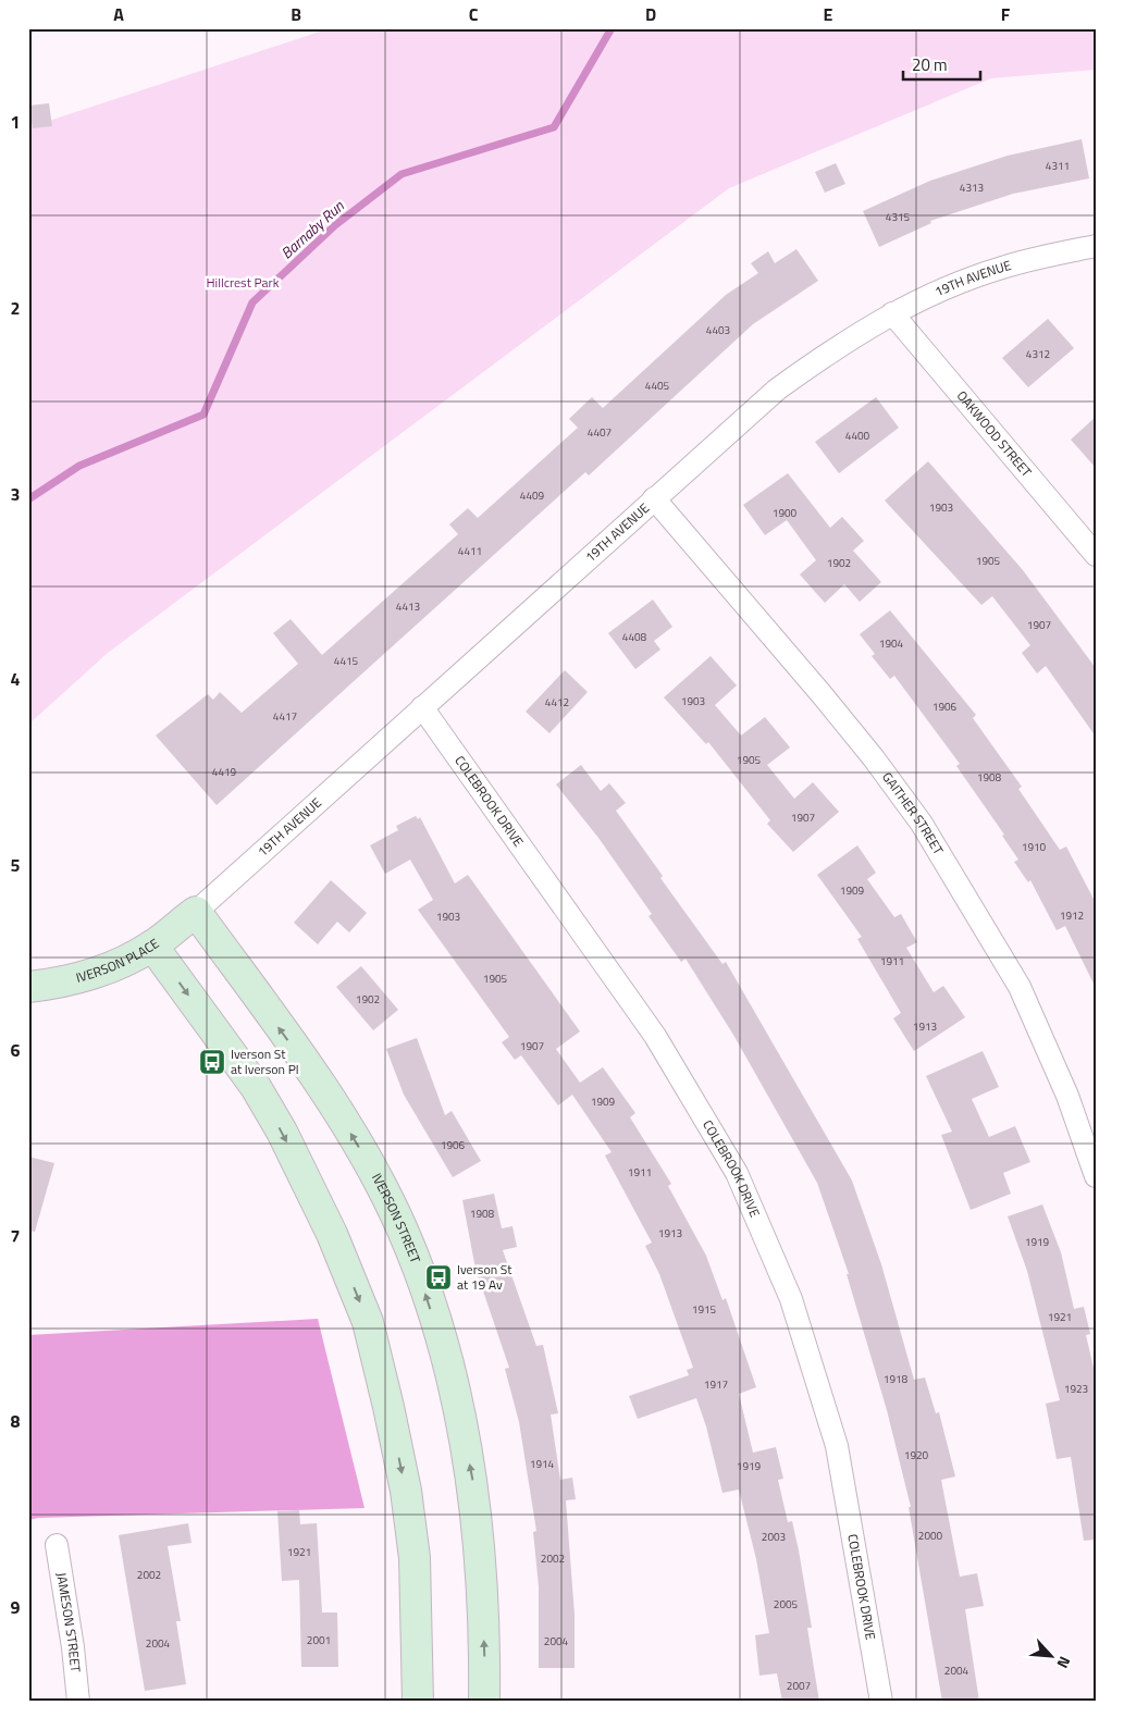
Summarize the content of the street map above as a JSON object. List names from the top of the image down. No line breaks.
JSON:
{"streets":{"main road":["IVERSON PLACE","IVERSON STREET"],"street":["19TH AVENUE","OAKWOOD STREET","COLEBROOK DRIVE","GAITHER STREET","JAMESON STREET"]},"crossings":[["19TH AVENUE","OAKWOOD STREET"],["19TH AVENUE","COLEBROOK DRIVE"],["19TH AVENUE","GAITHER STREET"],["19TH AVENUE","IVERSON PLACE"],["19TH AVENUE","IVERSON STREET"],["IVERSON PLACE","IVERSON STREET"]],"water":["Barnaby Run"],"parks":["Hillcrest Park"],"places":{"bus stop":["Iverson St at Iverson Pl","Iverson St at 19 Av"]},"house_numbers":["4311","4313","4315","4403","4312","4405","4407","4400","4409","1903","1900","4411","1905","1902","4413","1907","4408","1904","4415","1903","4412","1906","4417","1905","4419","1908","1907","1910","1909","1912","1903","1911","1905","1902","1913","1907","1909","1906","1911","1908","1913","1919","1915","1921","1918","1917","1923","1920","1914","1919","2000","2003","1921","2002","2002","2005","2001","2004","2004","2004","2007"],"scale_bar":"20 m","north":"bottom right","grid":{"columns":["A","B","C","D","E","F"],"rows":["1","2","3","4","5","6","7","8","9"]}}
